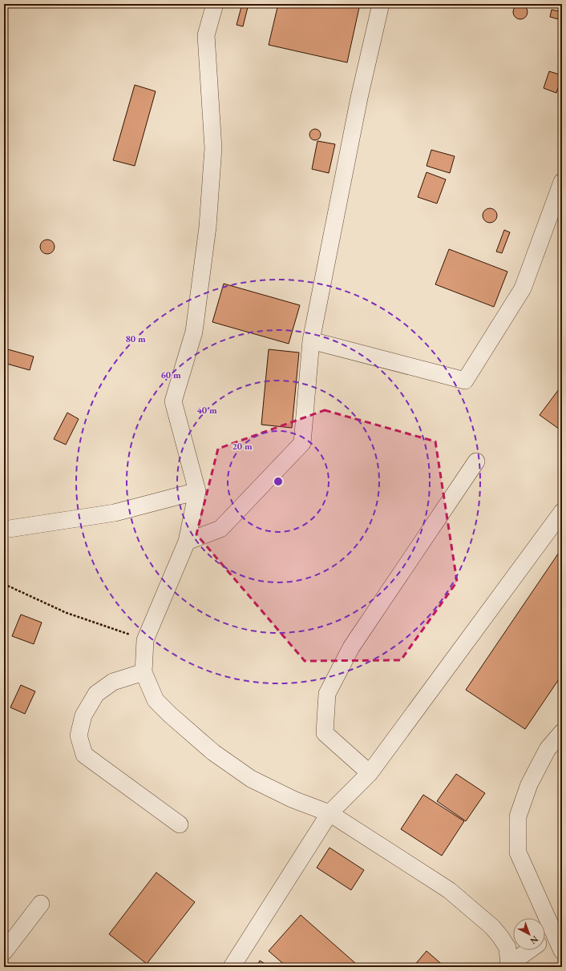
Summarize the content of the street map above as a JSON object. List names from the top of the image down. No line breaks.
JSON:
{"north":"bottom right","rings":["80 m","60 m","40 m","20 m"]}
